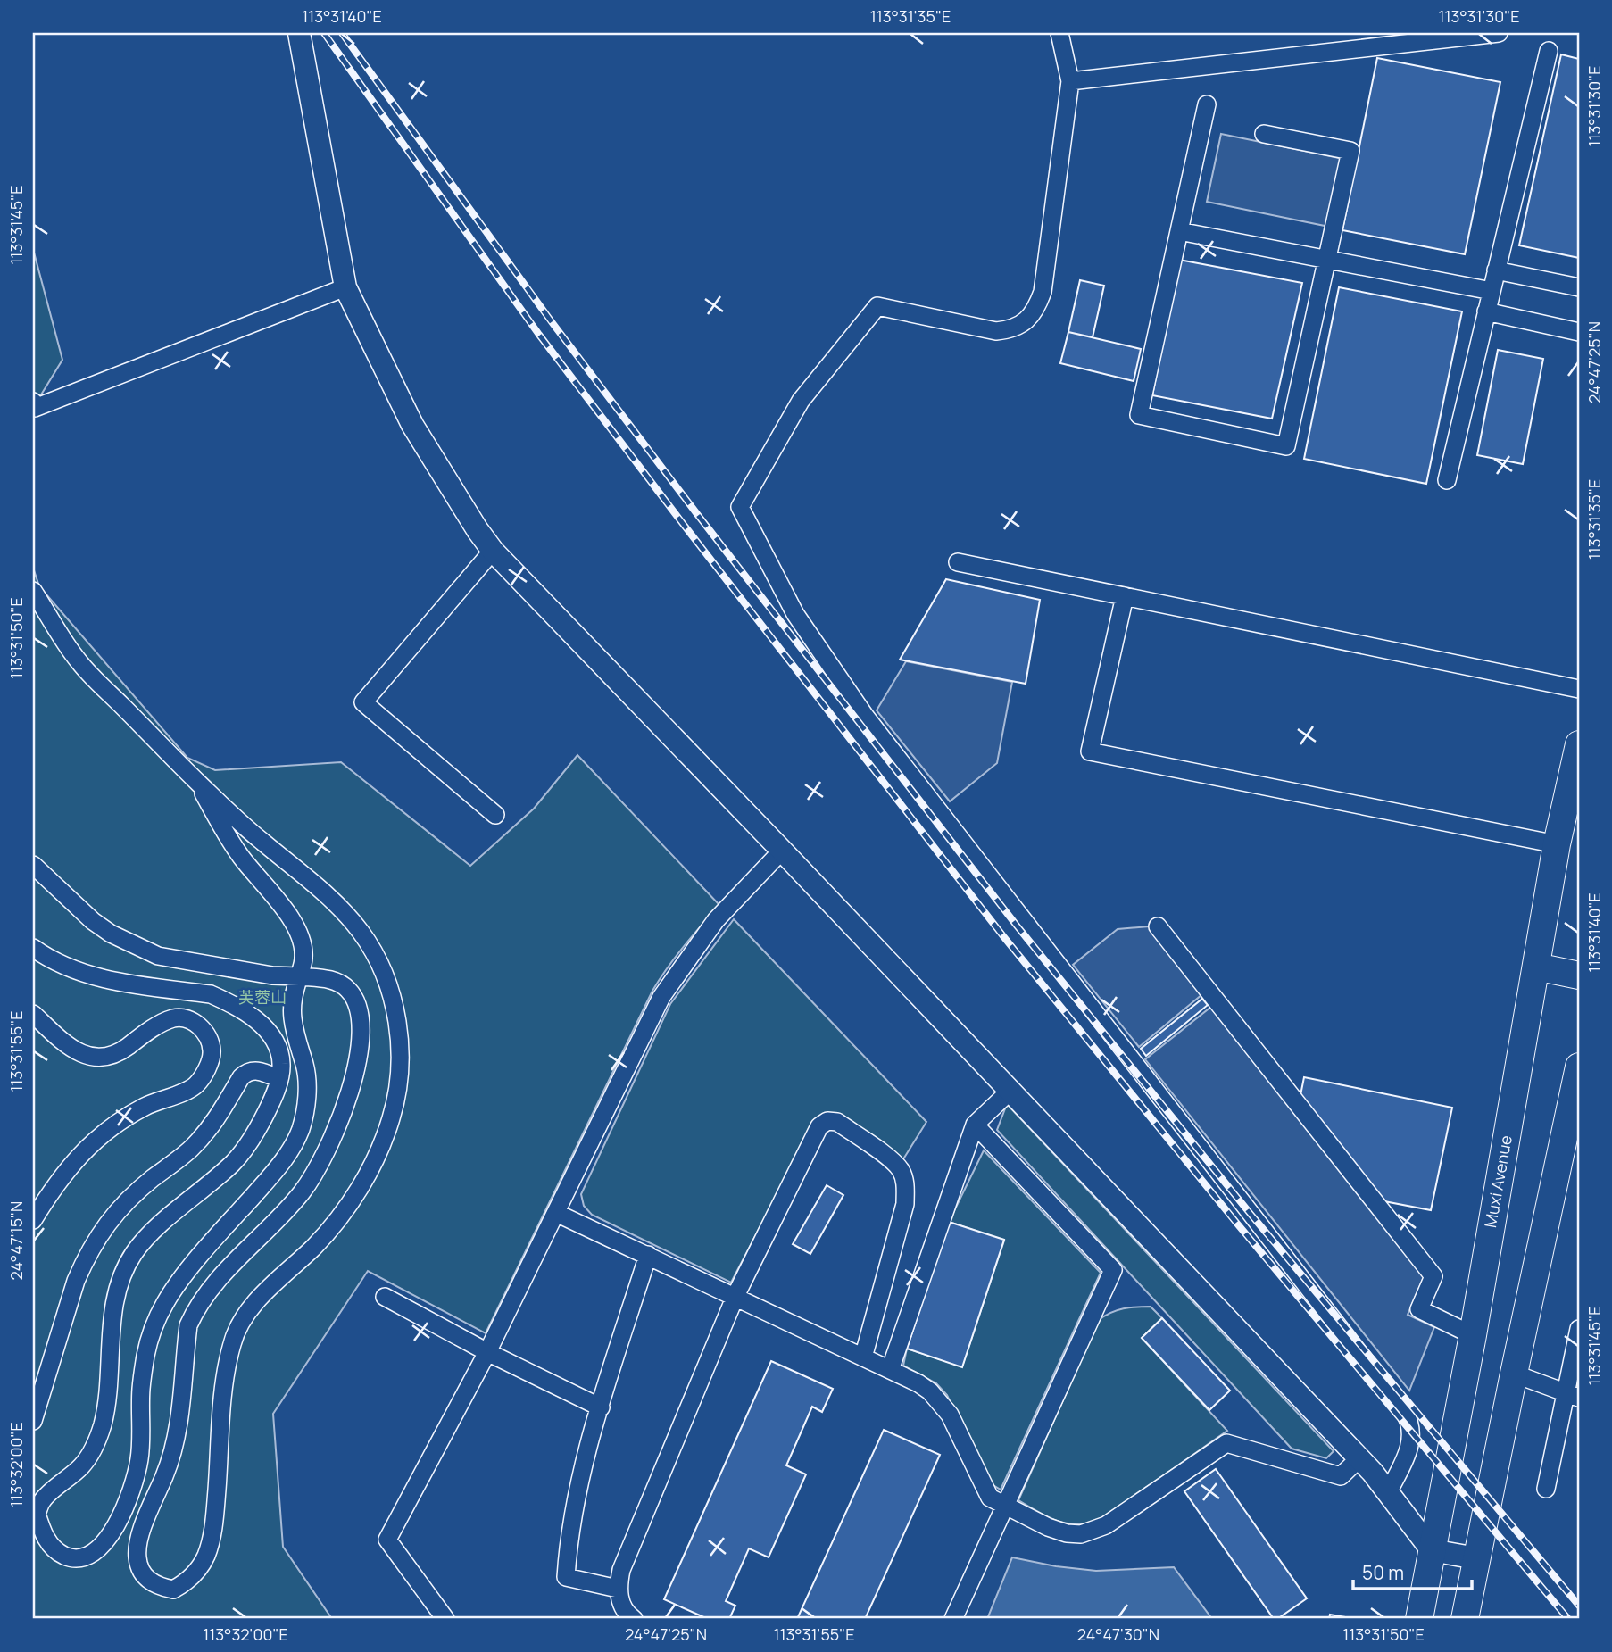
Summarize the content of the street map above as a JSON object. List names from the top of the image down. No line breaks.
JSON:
{"streets":{"highway":["Muxi Avenue"]},"parks":["芙蓉山"],"scale_bar":"50 m","coordinates":["113°31'40\"E","113°31'35\"E","113°31'30\"E","113°31'45\"E","24°47'25\"N","113°31'50\"E","113°31'55\"E","24°47'15\"N","113°32'00\"E","24°47'30\"N"]}
